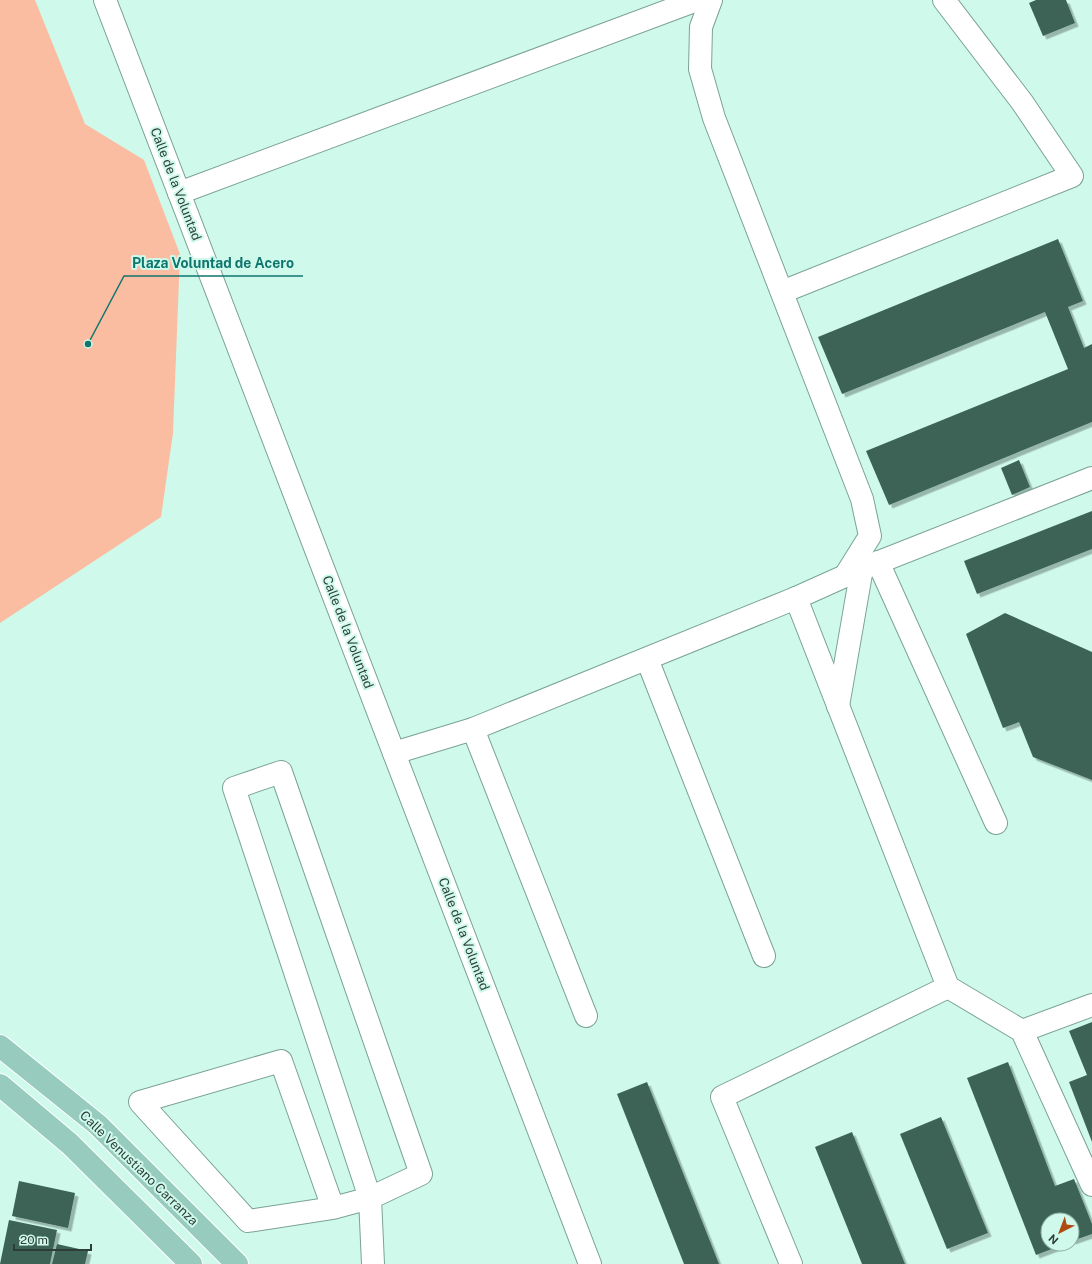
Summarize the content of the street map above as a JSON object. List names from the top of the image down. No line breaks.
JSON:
{"streets":{"main road":["Calle Venustiano Carranza"],"street":["Calle de la Voluntad"]},"places":["Plaza Voluntad de Acero"],"scale_bar":"20 m","north":"bottom left"}
